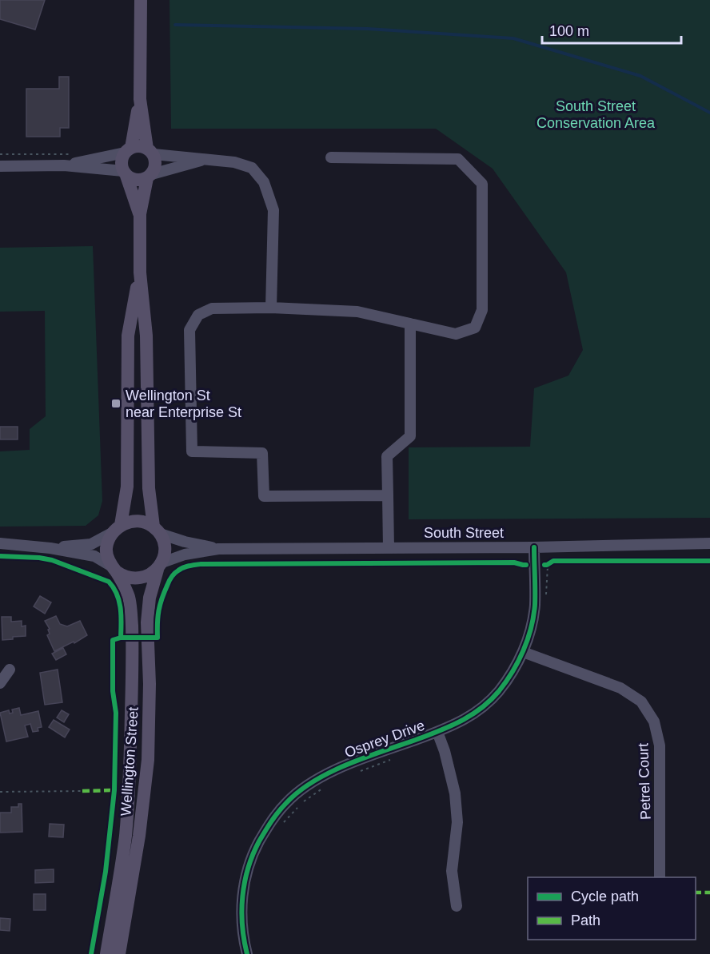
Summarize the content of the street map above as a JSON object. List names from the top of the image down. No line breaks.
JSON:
{"streets":{"main road":["Wellington Street"],"street":["South Street","Osprey Drive","Petrel Court"]},"crossings":[["South Street","Osprey Drive"],["South Street","Wellington Street"],["Osprey Drive","Petrel Court"]],"parks":["South Street Conservation Area"],"places":{"transit":["Wellington St near Enterprise St"]},"legend":["Cycle path","Path"],"scale_bar":"100 m"}
